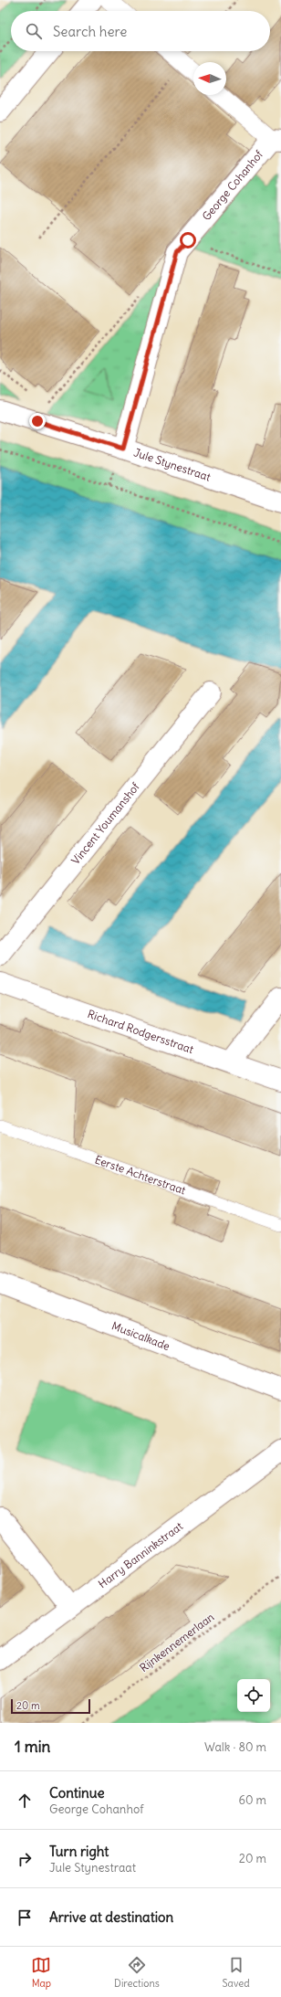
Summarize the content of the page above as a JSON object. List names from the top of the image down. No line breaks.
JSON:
{"streets":{"street":["George Cohanhof","Jule Stynestraat","Vincent Youmanshof","Richard Rodgersstraat","Musicalkade","Harry Banninkstraat"],"lane":["Eerste Achterstraat"],"path":["Rijnkennemerlaan"]},"crossings":[["George Cohanhof","Jule Stynestraat"]],"scale_bar":"20 m","north":"left","page":{"search":"Search here","scale":"20 m","heading":["1 min","Walk · 80 m"],"list":[["Continue","George Cohanhof","60 m"],["Turn right","Jule Stynestraat","20 m"],"Arrive at destination"],"nav":["Map","Directions","Saved"]}}
